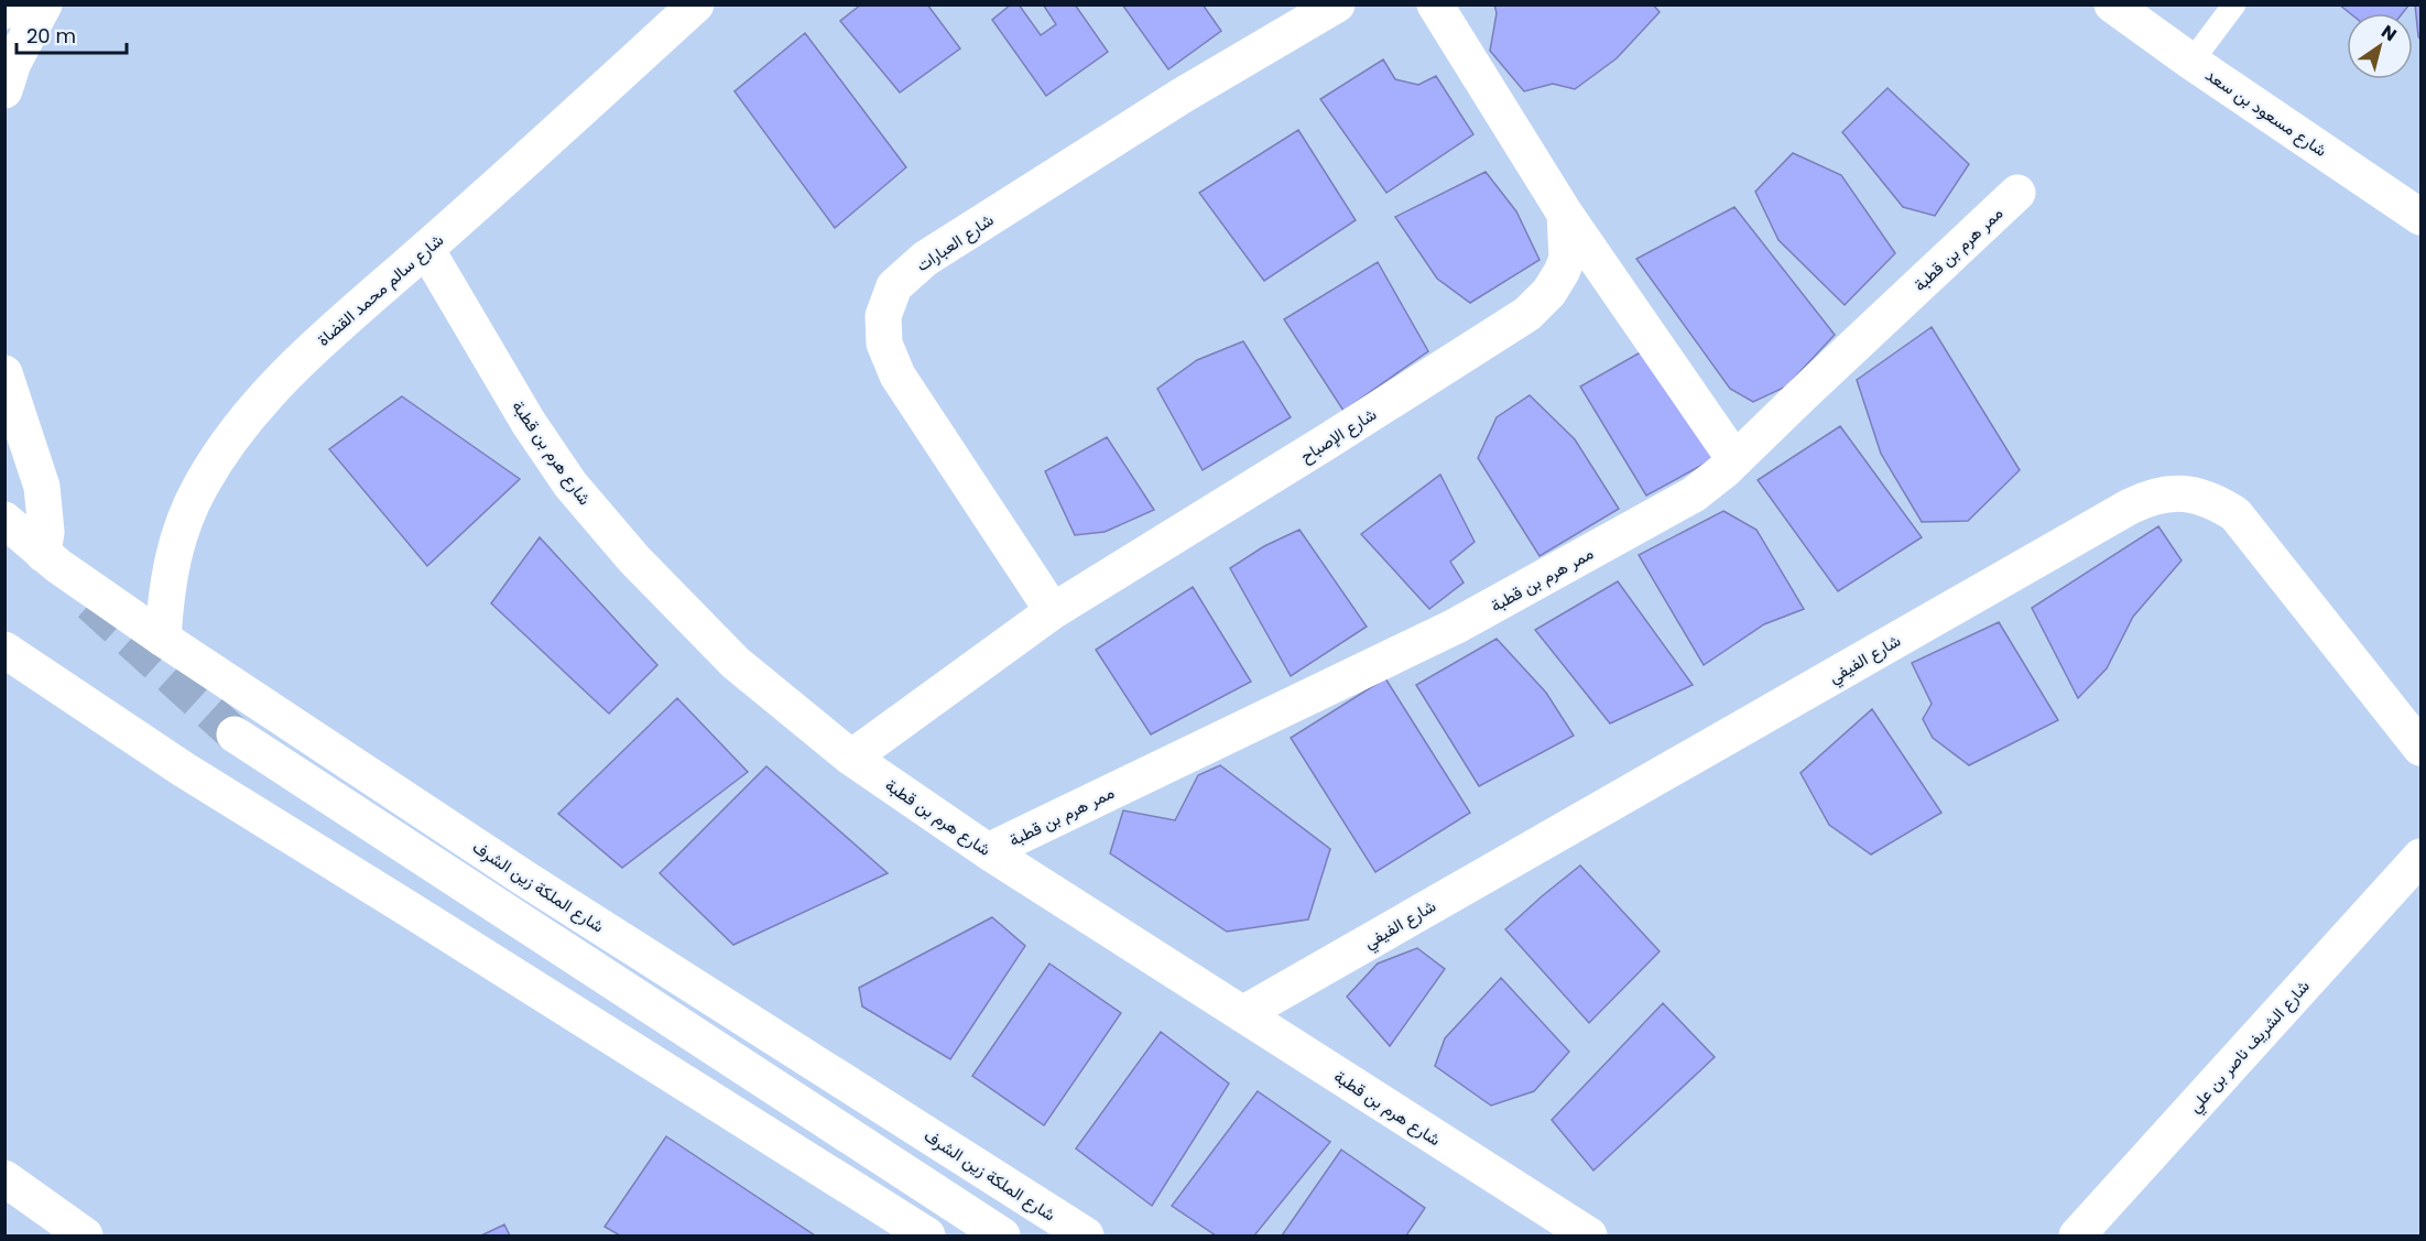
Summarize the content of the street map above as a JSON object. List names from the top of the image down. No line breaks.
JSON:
{"streets":{"main road":["شارع مسعود بن سعد","شارع العبارات","ممر هرم بن قطبة","شارع سالم محمد القضاة","شارع الإصباح","شارع هرم بن قطبة","شارع الفيفي","شارع الملكة زين الشرف","شارع الشريف ناصر بن علي"]},"crossings":[["شارع العبارات","شارع الإصباح"],["ممر هرم بن قطبة","شارع هرم بن قطبة"],["شارع سالم محمد القضاة","شارع هرم بن قطبة"],["شارع سالم محمد القضاة","شارع الملكة زين الشرف"],["شارع الإصباح","شارع هرم بن قطبة"],["شارع هرم بن قطبة","شارع الفيفي"]],"scale_bar":"20 m","north":"top right"}
